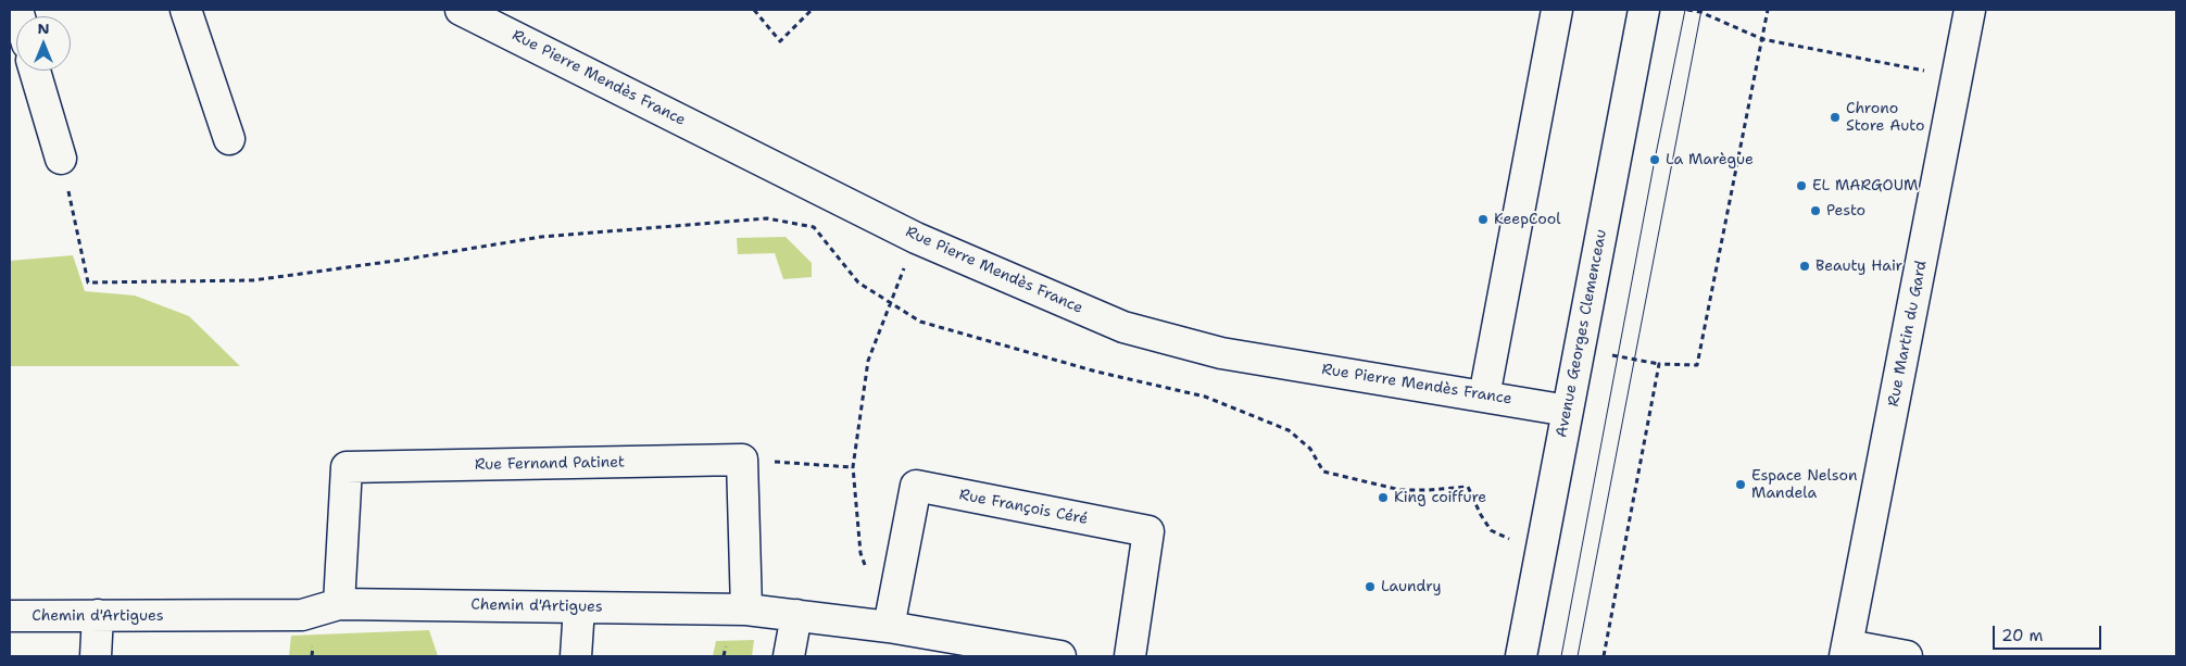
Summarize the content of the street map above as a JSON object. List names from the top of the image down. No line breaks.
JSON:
{"streets":{"street":["Rue Pierre Mendès France","Avenue Georges Clemenceau","Rue Martin du Gard","Rue Fernand Patinet","Rue François Céré","Chemin d'Artigues"]},"crossings":[["Rue Pierre Mendès France","Avenue Georges Clemenceau"],["Rue Fernand Patinet","Chemin d'Artigues"],["Rue François Céré","Chemin d'Artigues"]],"places":["Chrono Store Auto","La Marègue","EL MARGOUM","Pesto","KeepCool","Beauty Hair","Espace Nelson Mandela","King coiffure","Laundry"],"scale_bar":"20 m","north":"top"}
